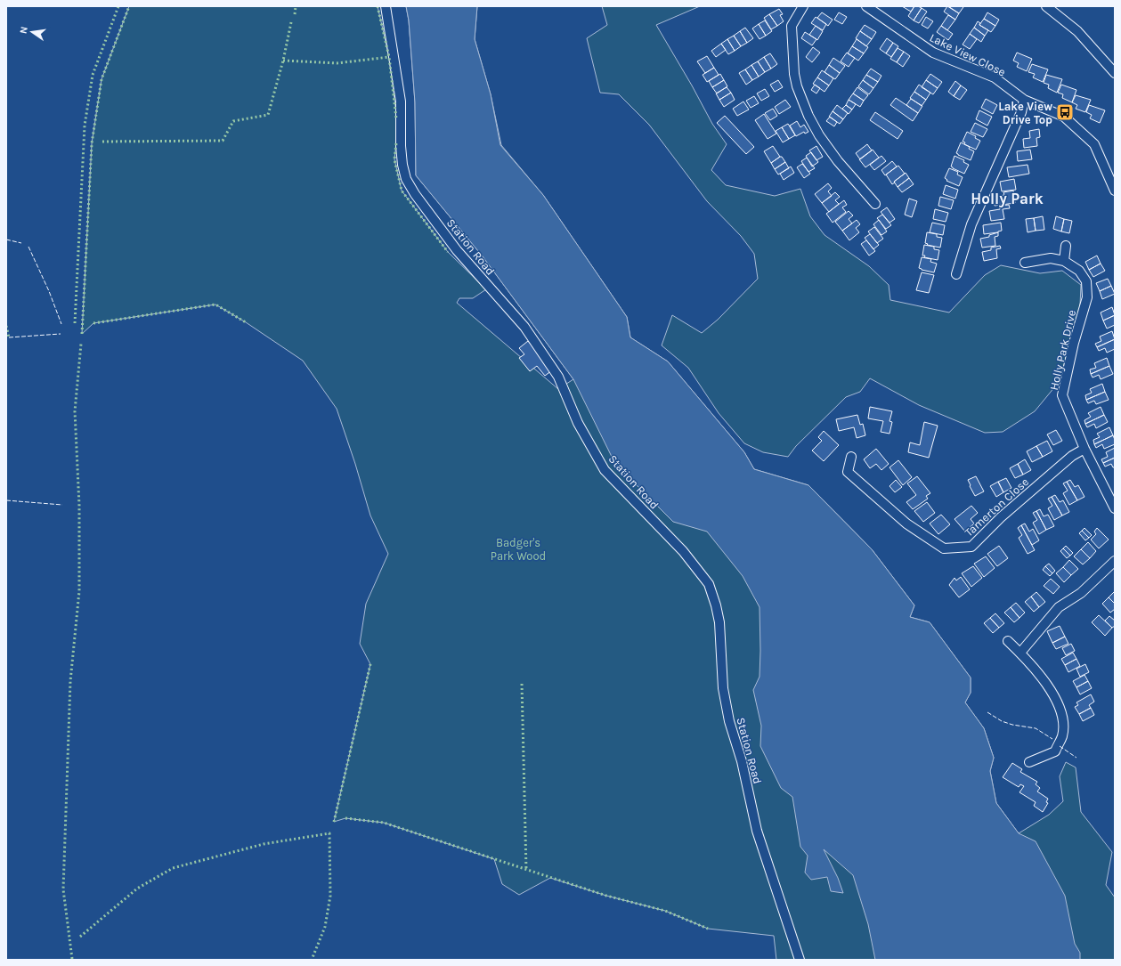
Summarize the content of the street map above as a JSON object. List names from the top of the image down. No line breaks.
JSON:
{"streets":{"street":["Lake View Close","Station Road","Holly Park Drive","Tamerton Close"]},"crossings":[["Holly Park Drive","Tamerton Close"]],"districts":["Holly Park"],"parks":["Badger's Park Wood"],"places":{"bus stop":["Lake View Drive Top"]},"north":"left"}
